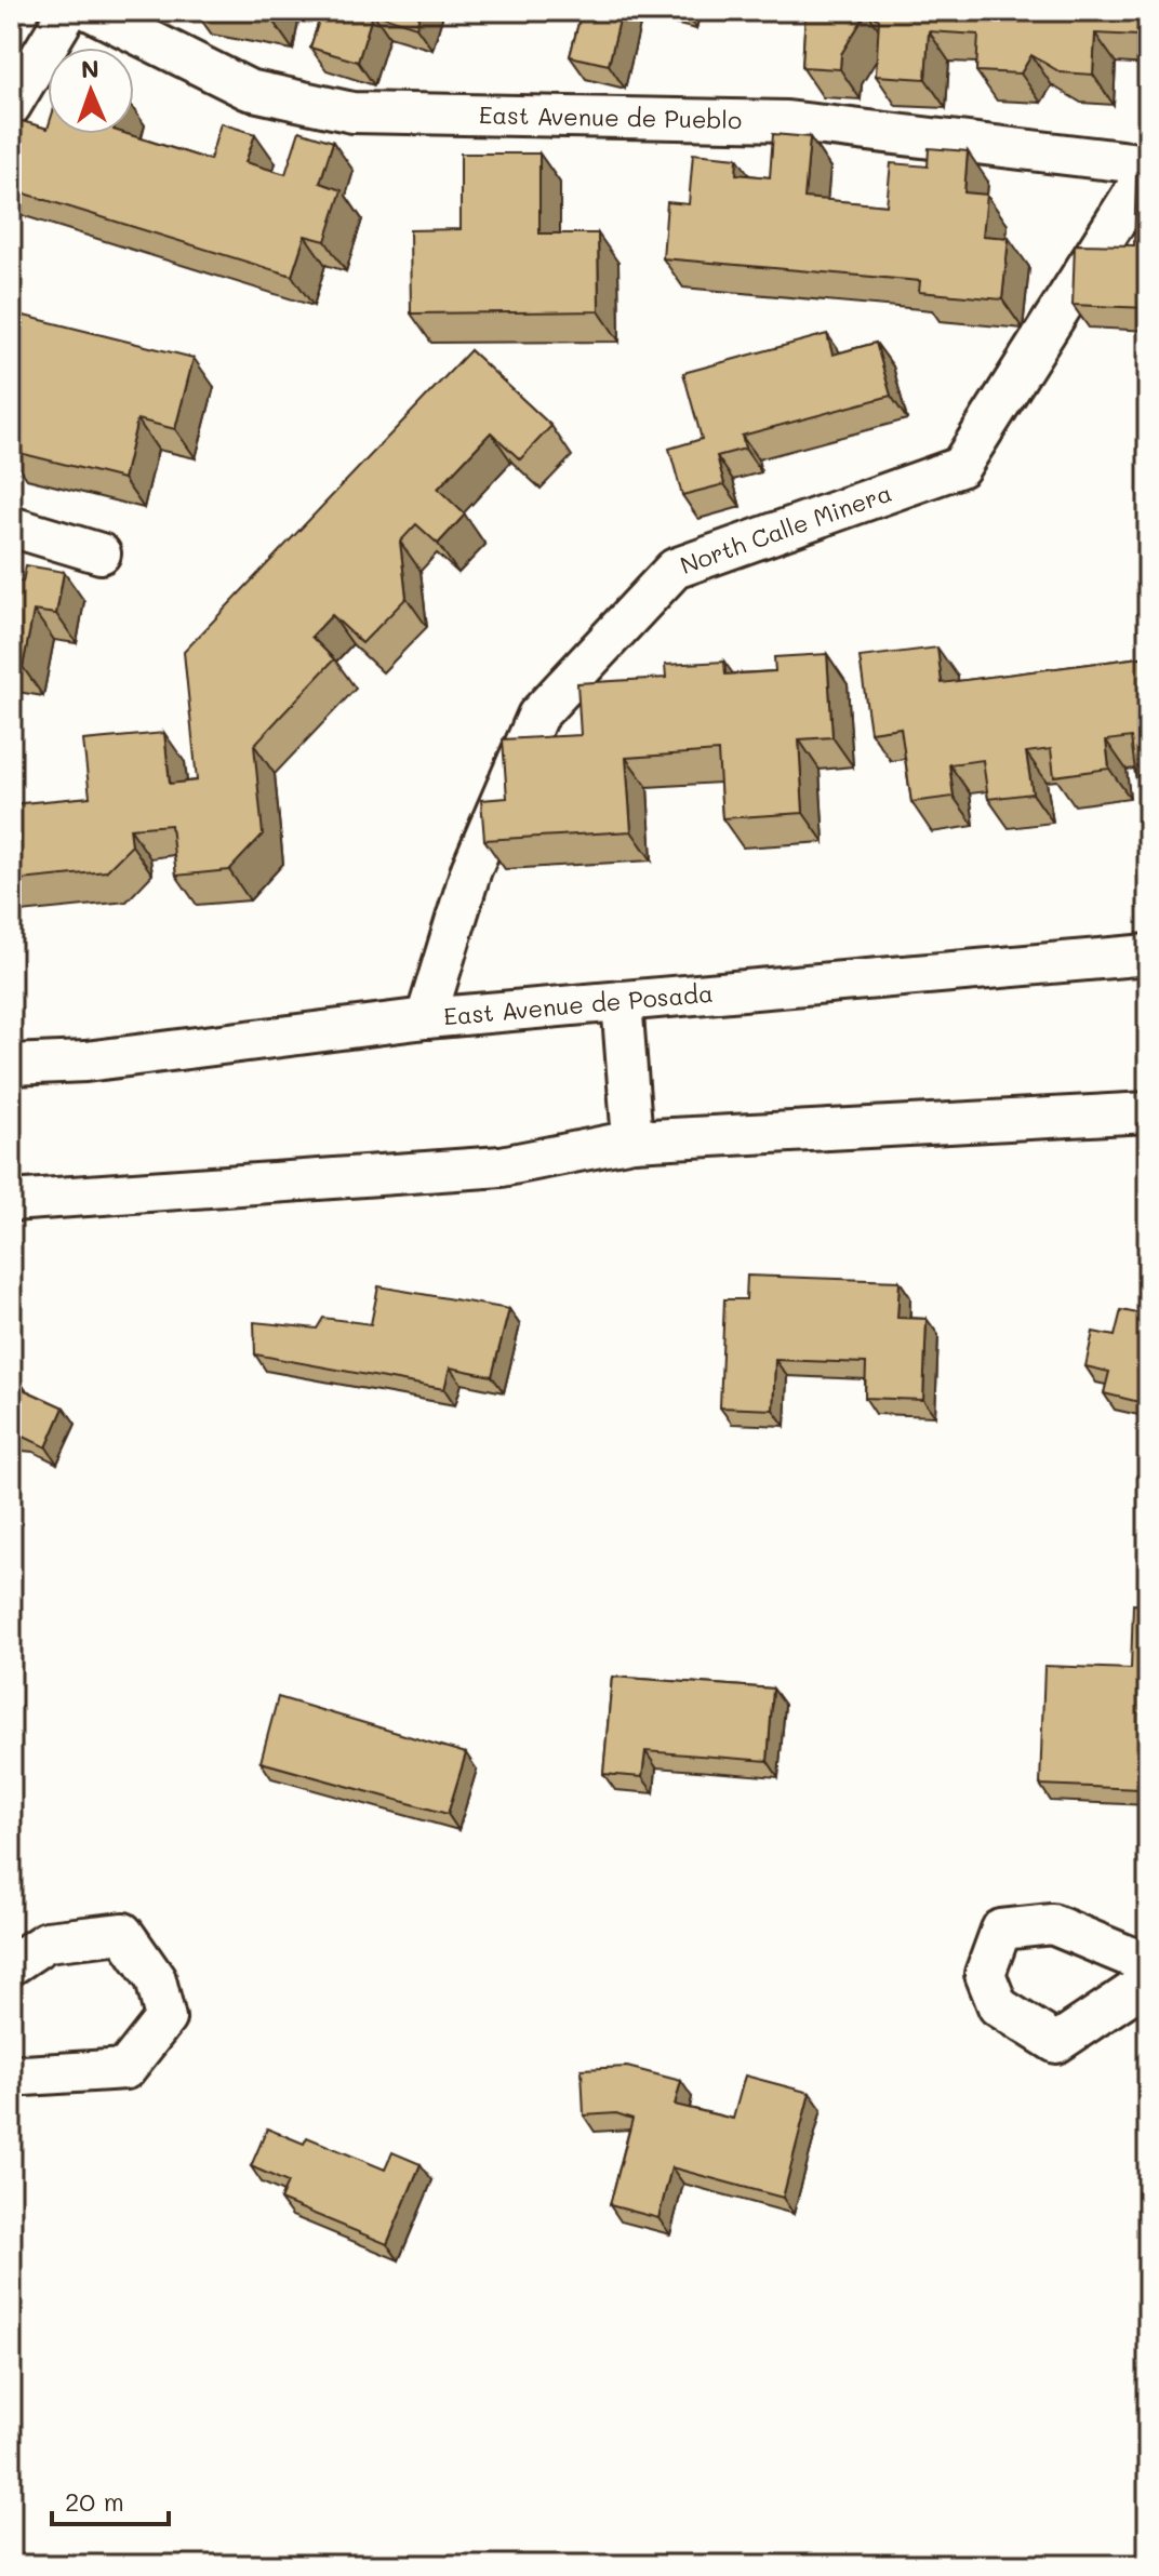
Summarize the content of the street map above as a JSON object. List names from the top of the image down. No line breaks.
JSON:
{"streets":{"street":["East Avenue de Pueblo","North Calle Minera","East Avenue de Posada"]},"crossings":[["East Avenue de Pueblo","North Calle Minera"],["North Calle Minera","East Avenue de Posada"]],"scale_bar":"20 m","north":"top"}
